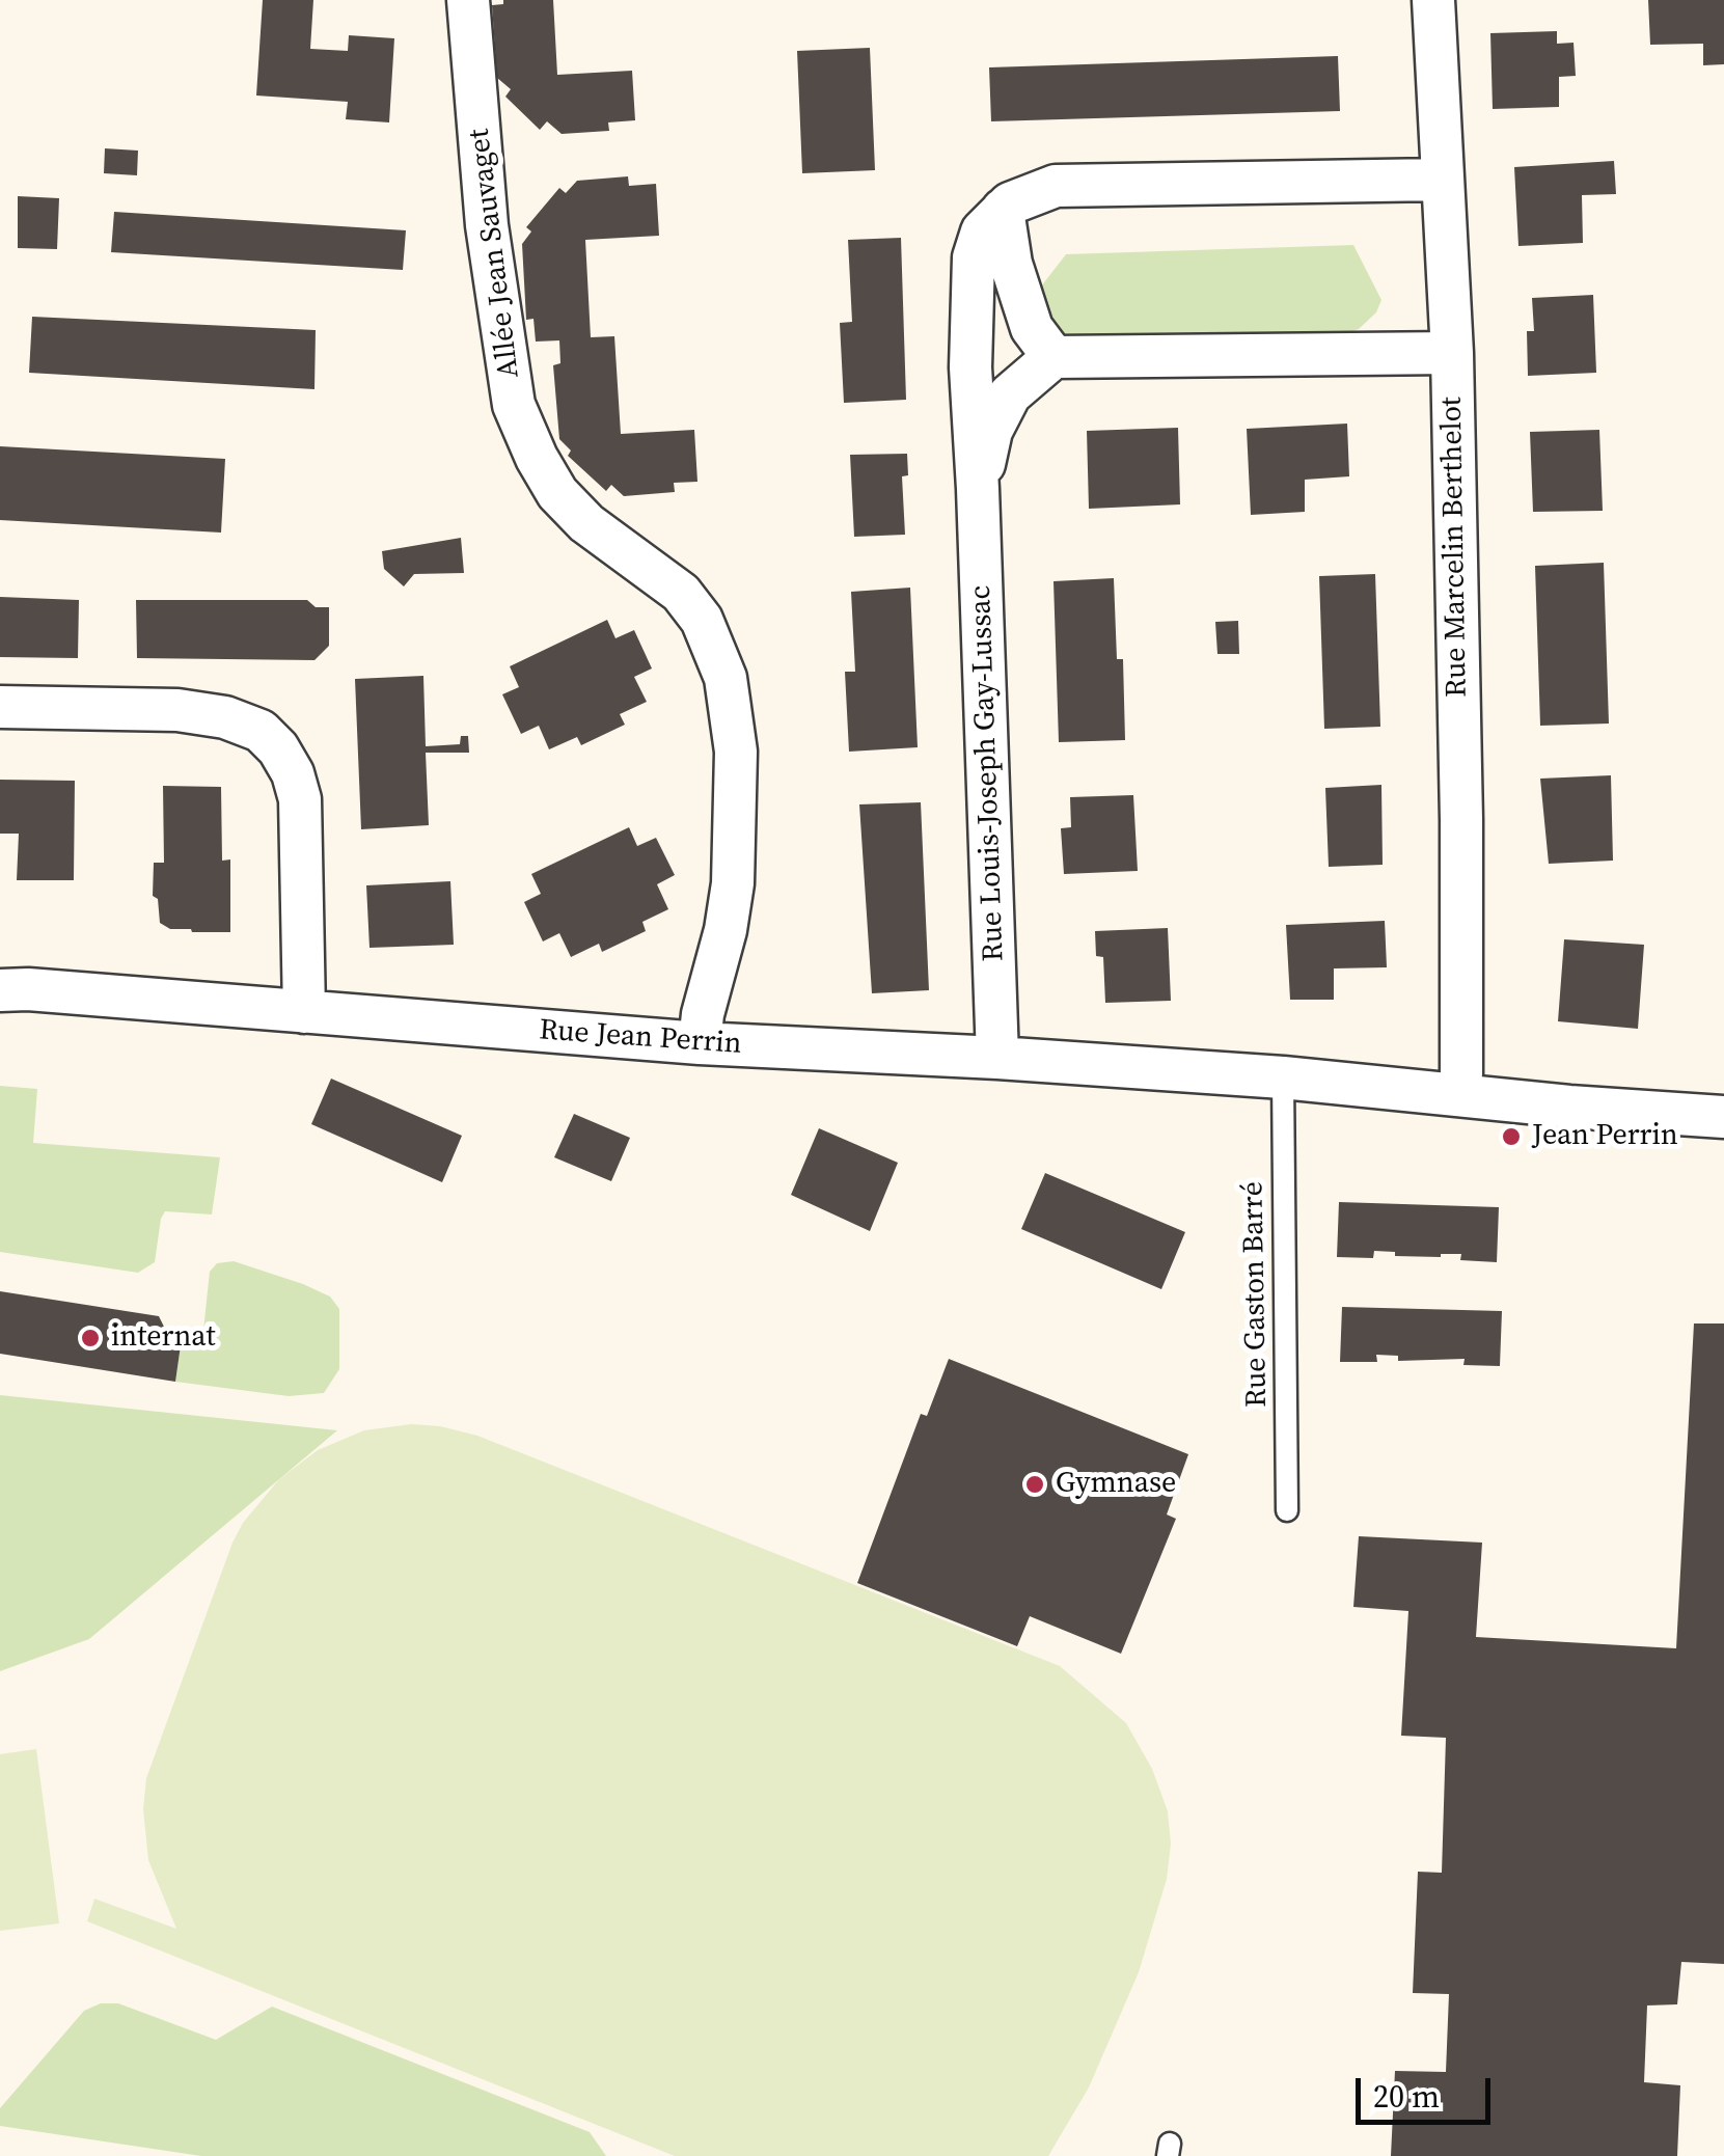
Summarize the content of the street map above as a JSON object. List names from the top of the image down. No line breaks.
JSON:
{"streets":{"street":["Allée Jean Sauvaget","Rue Marcelin Berthelot","Rue Louis-Joseph Gay-Lussac","Rue Jean Perrin"],"lane":["Rue Gaston Barré"]},"crossings":[["Allée Jean Sauvaget","Rue Jean Perrin"],["Rue Marcelin Berthelot","Rue Jean Perrin"],["Rue Louis-Joseph Gay-Lussac","Rue Jean Perrin"],["Rue Jean Perrin","Rue Gaston Barré"]],"places":["Jean Perrin","internat","Gymnase"],"scale_bar":"20 m"}
